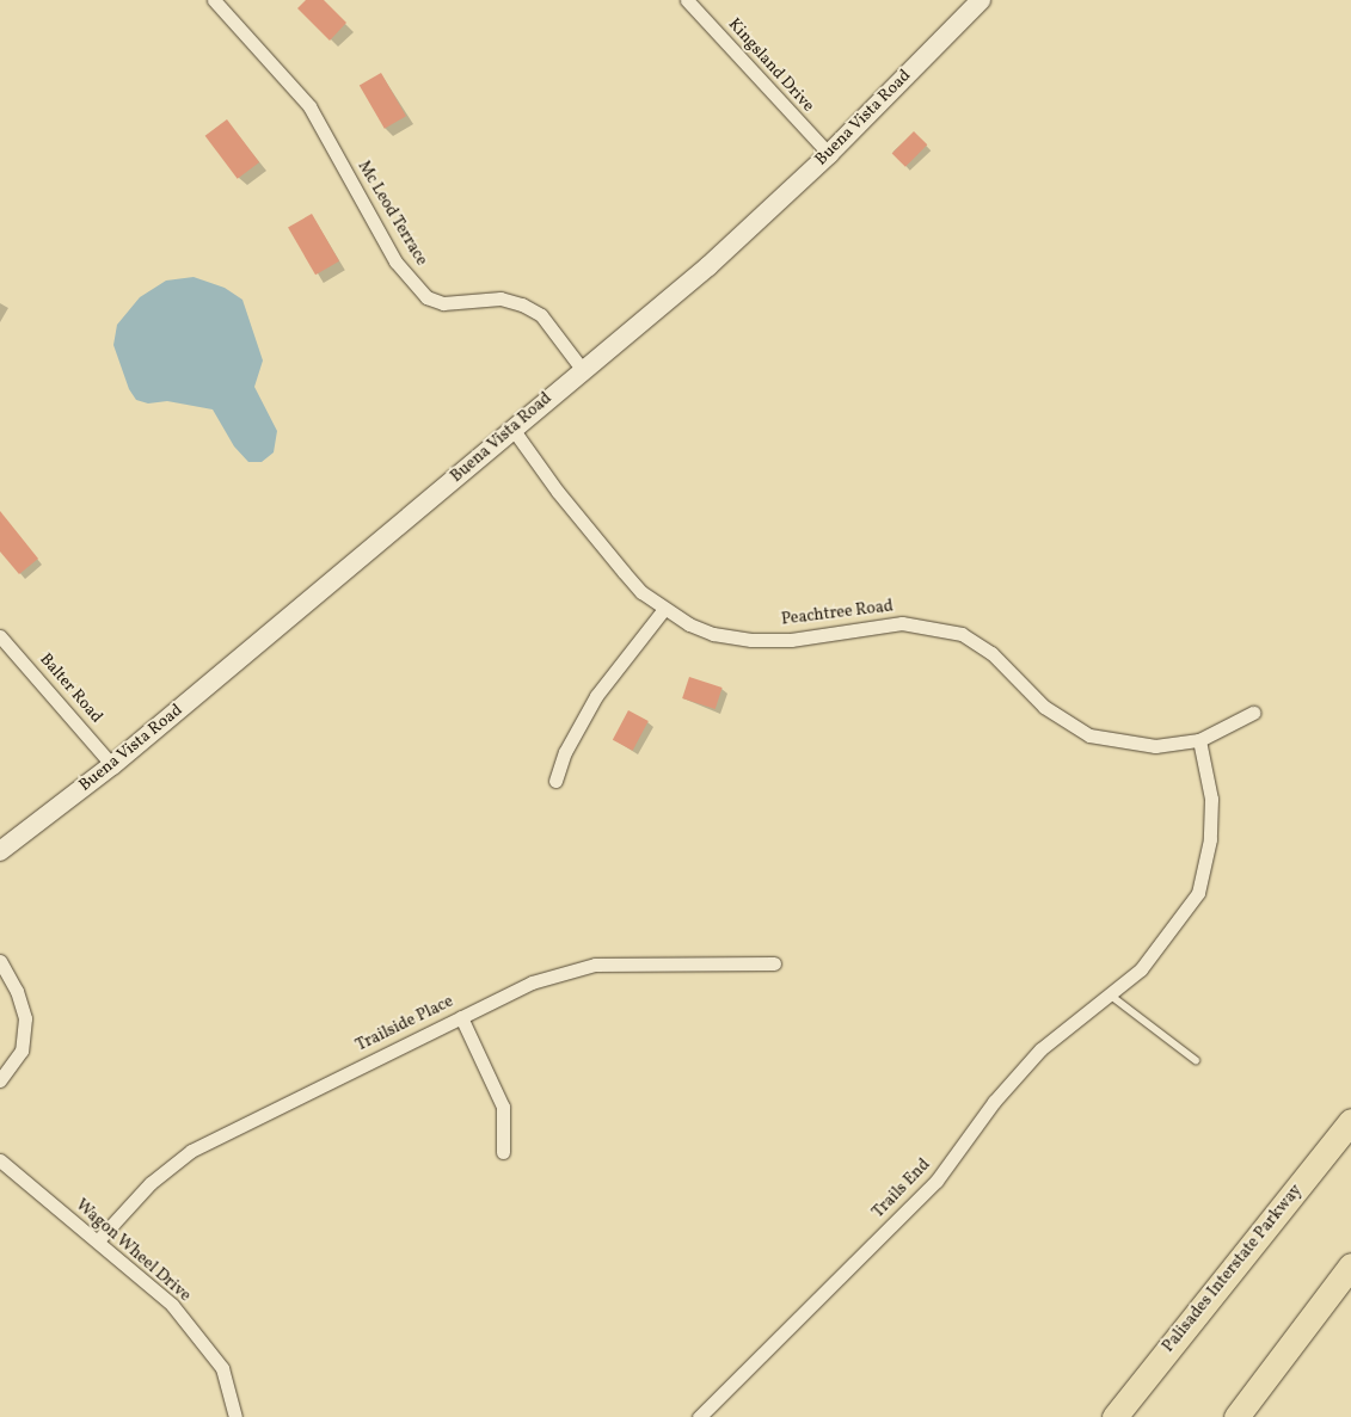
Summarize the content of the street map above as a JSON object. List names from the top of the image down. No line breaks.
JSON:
{"streets":{"highway":["Palisades Interstate Parkway"],"street":["Kingsland Drive","Buena Vista Road","Mc Leod Terrace","Peachtree Road","Balter Road","Trailside Place","Trails End","Wagon Wheel Drive"]},"crossings":[["Kingsland Drive","Buena Vista Road"],["Buena Vista Road","Mc Leod Terrace"],["Buena Vista Road","Peachtree Road"],["Buena Vista Road","Balter Road"],["Peachtree Road","Trails End"],["Trailside Place","Wagon Wheel Drive"]]}
